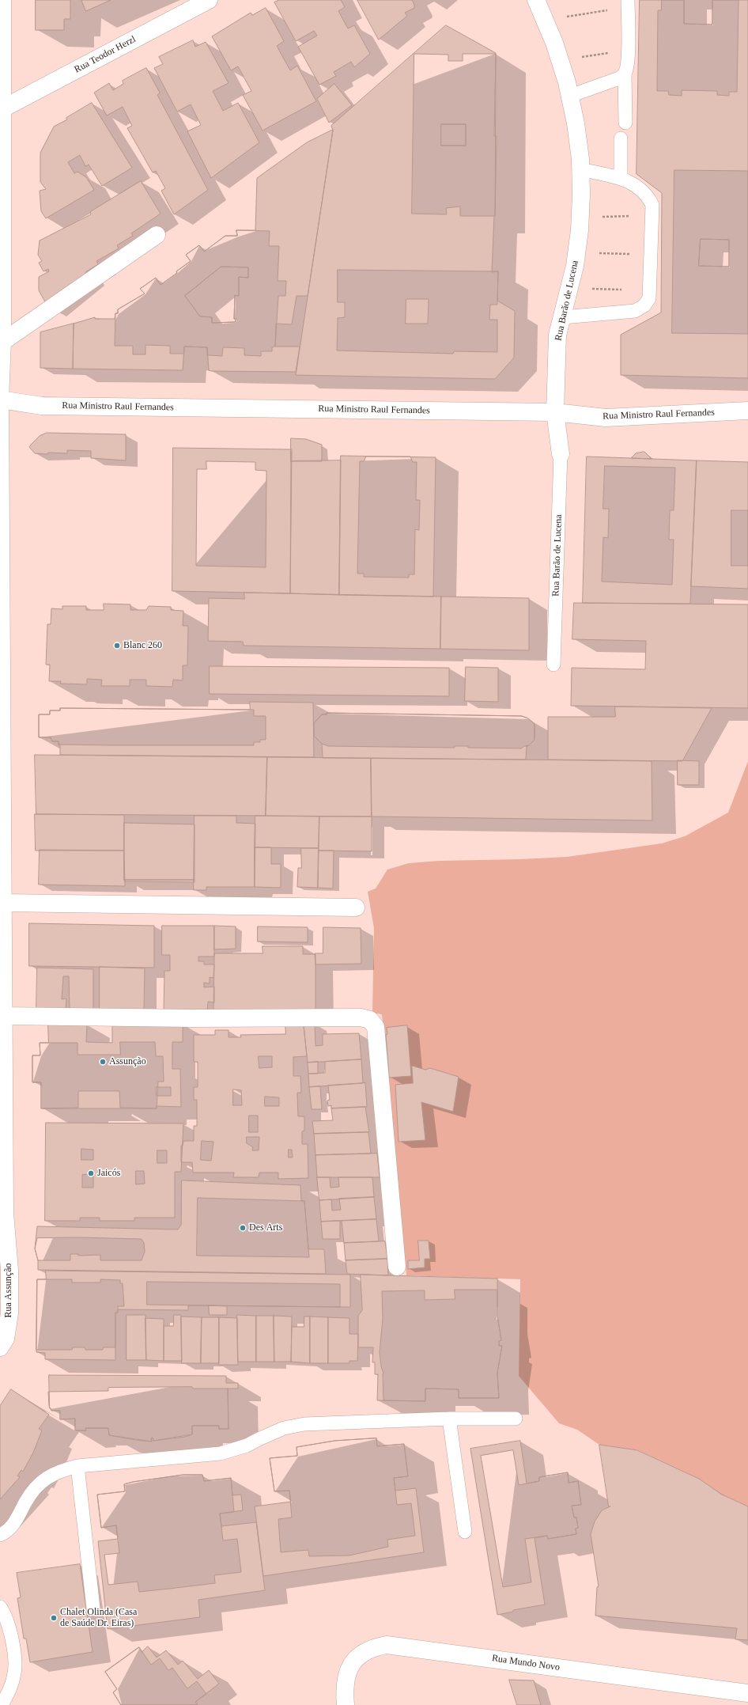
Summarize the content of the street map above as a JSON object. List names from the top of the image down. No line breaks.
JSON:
{"streets":{"street":["Rua Teodor Herzl","Rua Barão de Lucena","Rua Ministro Raul Fernandes","Rua Assunção","Rua Mundo Novo"]},"crossings":[["Rua Teodor Herzl","Rua Assunção"],["Rua Barão de Lucena","Rua Ministro Raul Fernandes"],["Rua Ministro Raul Fernandes","Rua Assunção"]],"places":["Blanc 260","Assunção","Jaicós","Des Arts","Chalet Olinda (Casa de Saúde Dr. Eiras)"]}
